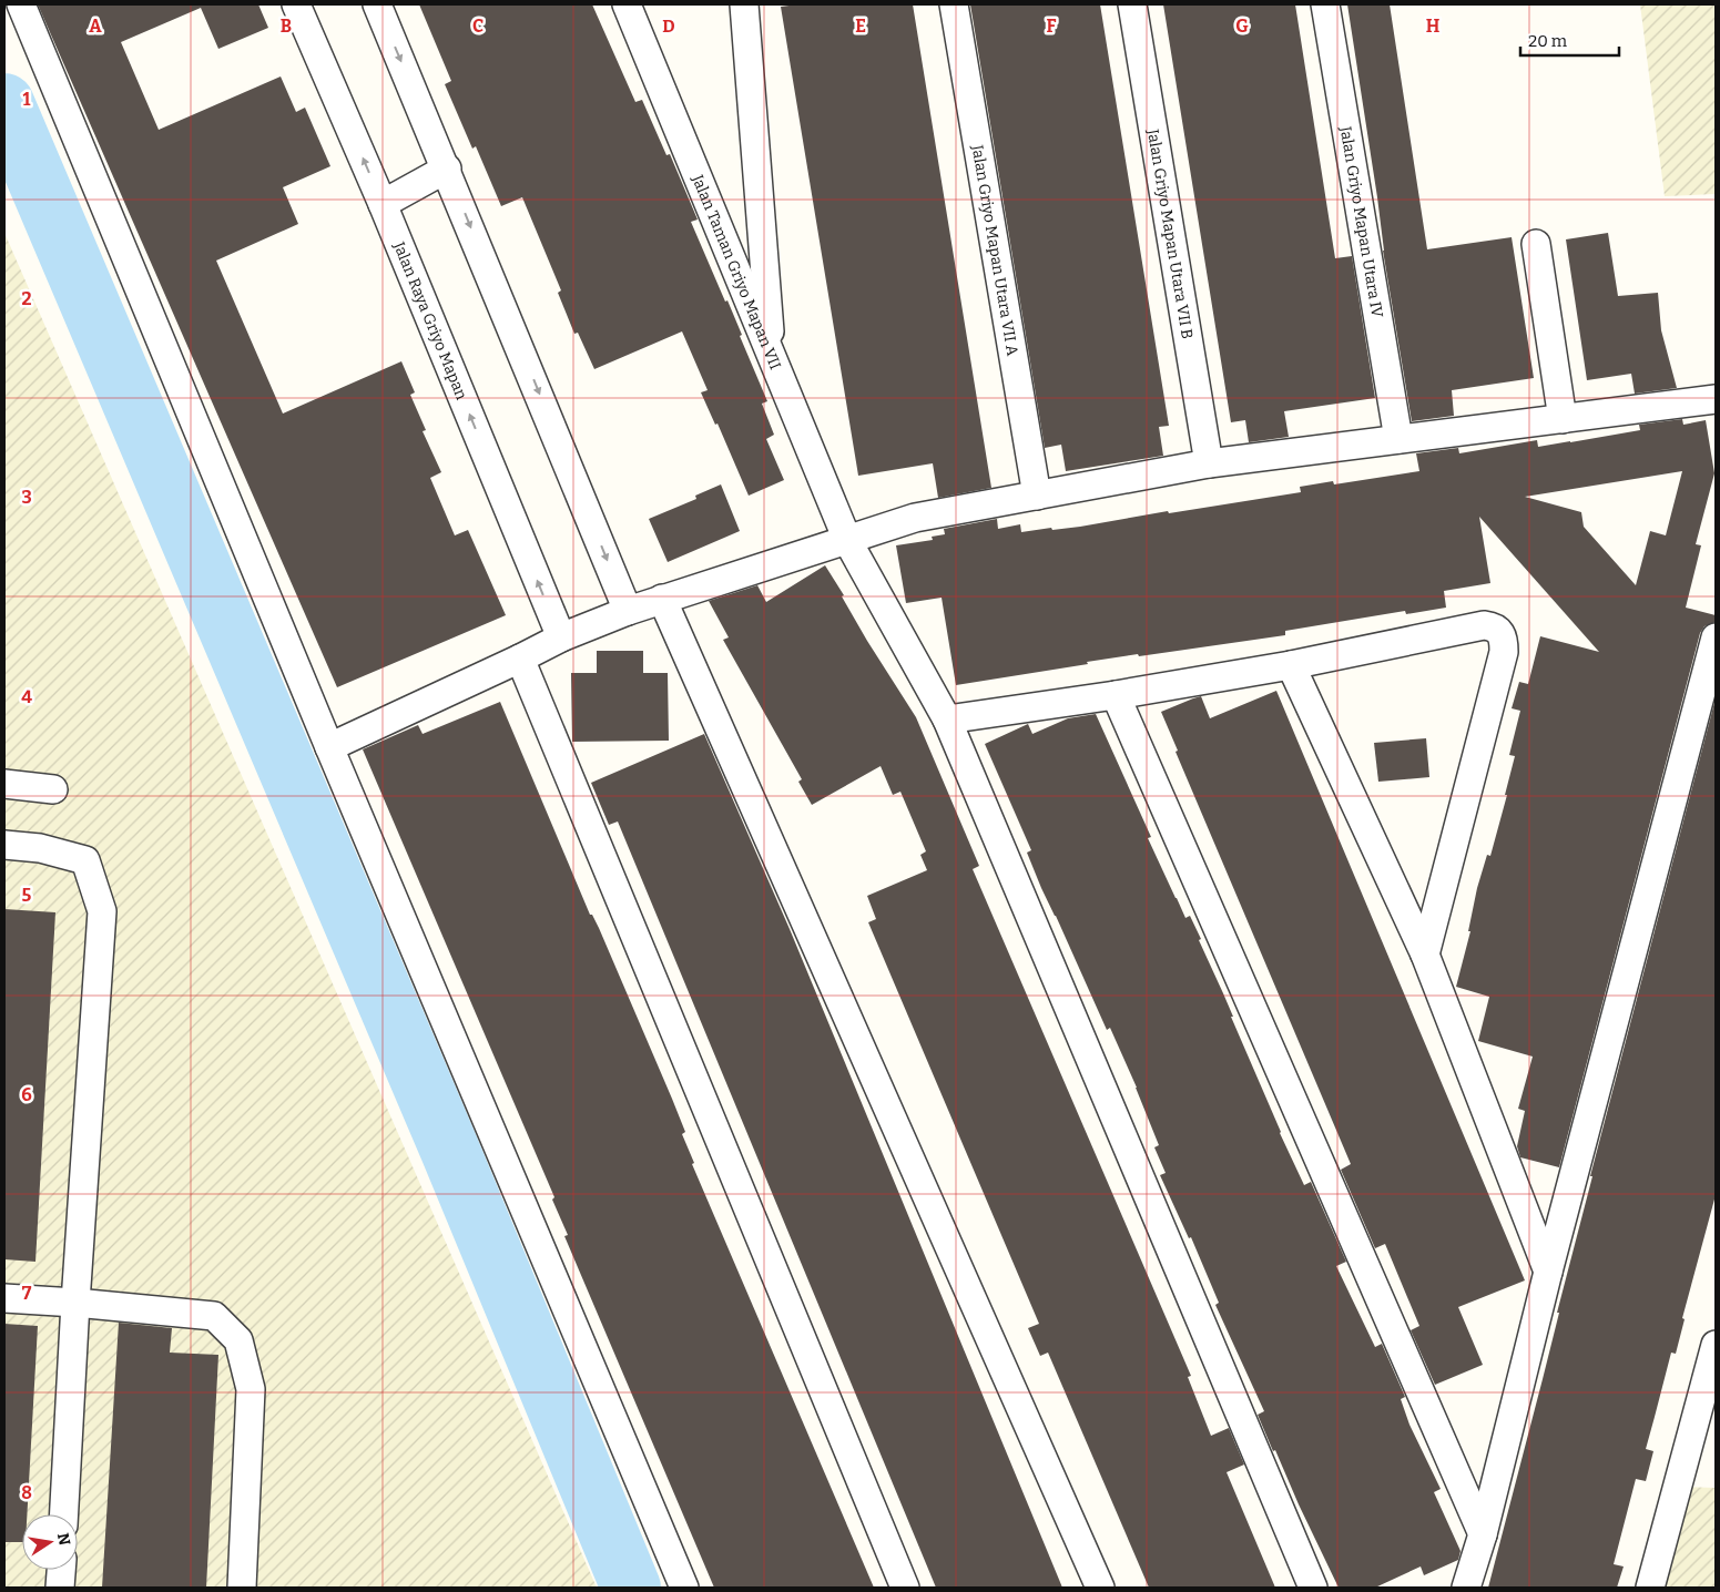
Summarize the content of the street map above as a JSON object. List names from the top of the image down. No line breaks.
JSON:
{"streets":{"street":["Jalan Griyo Mapan Utara IV","Jalan Griyo Mapan Utara VII B","Jalan Griyo Mapan Utara VII A","Jalan Taman Griyo Mapan VII","Jalan Raya Griyo Mapan"]},"scale_bar":"20 m","north":"right","grid":{"columns":["A","B","C","D","E","F","G","H"],"rows":["1","2","3","4","5","6","7","8"]}}
